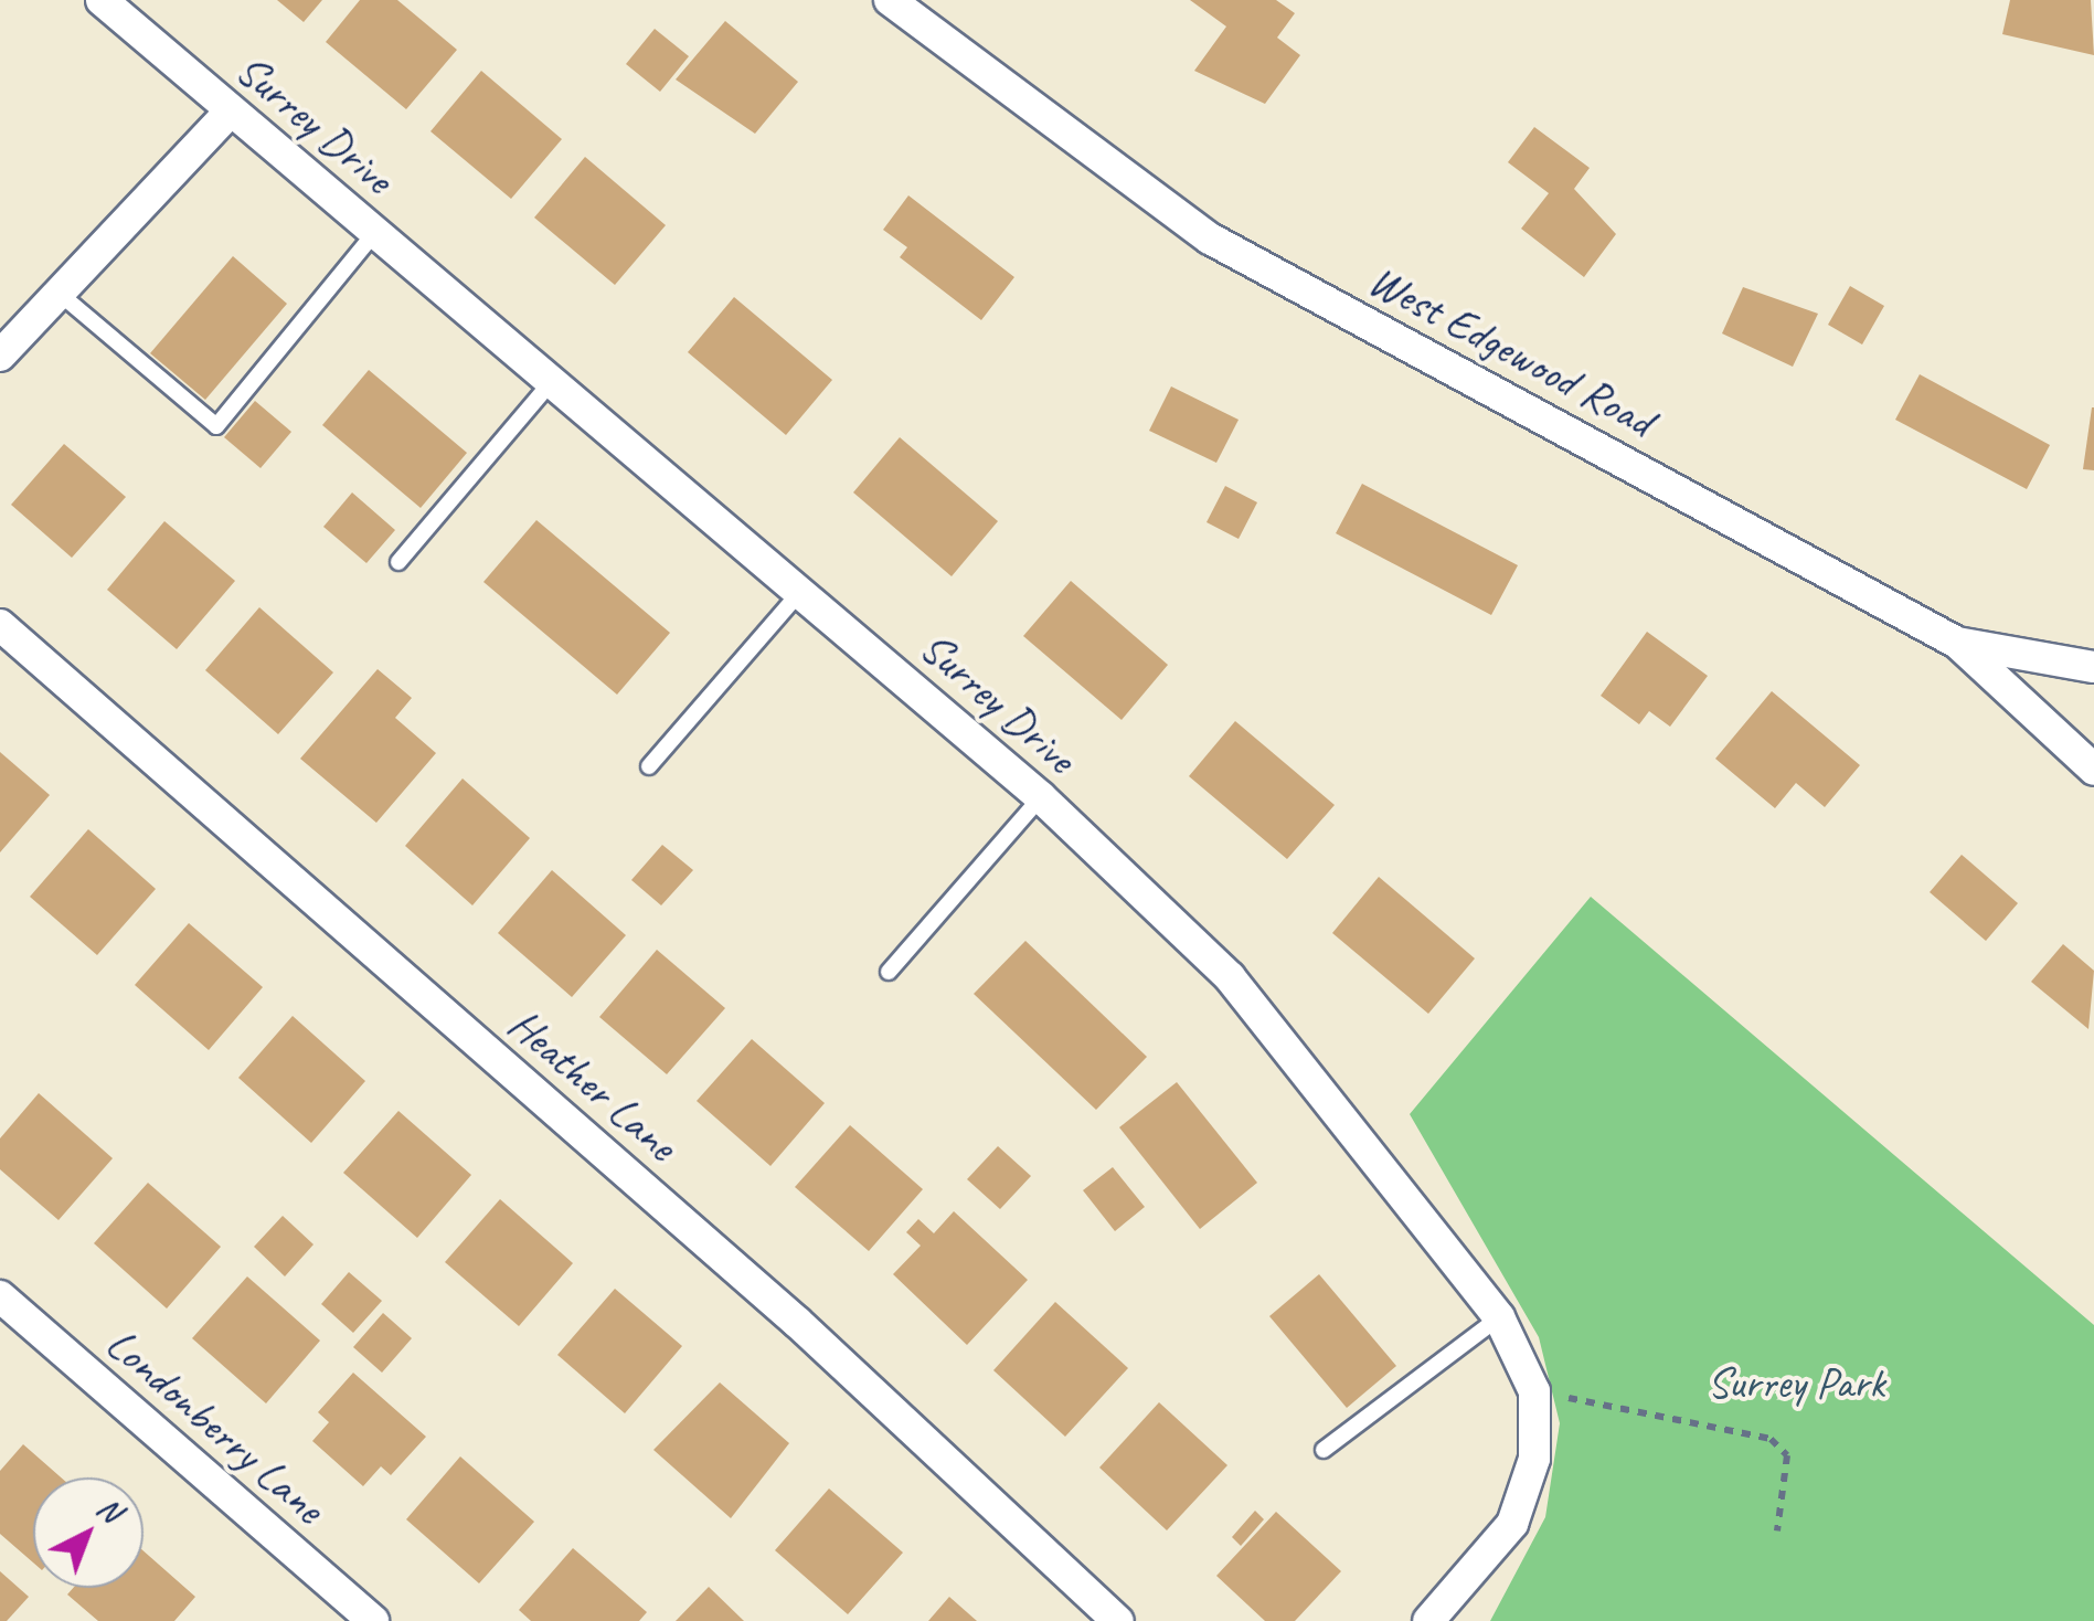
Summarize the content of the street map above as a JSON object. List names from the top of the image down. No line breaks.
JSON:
{"streets":{"street":["Surrey Drive","West Edgewood Road","Heather Lane","Londonberry Lane"]},"parks":["Surrey Park"],"north":"top right"}
